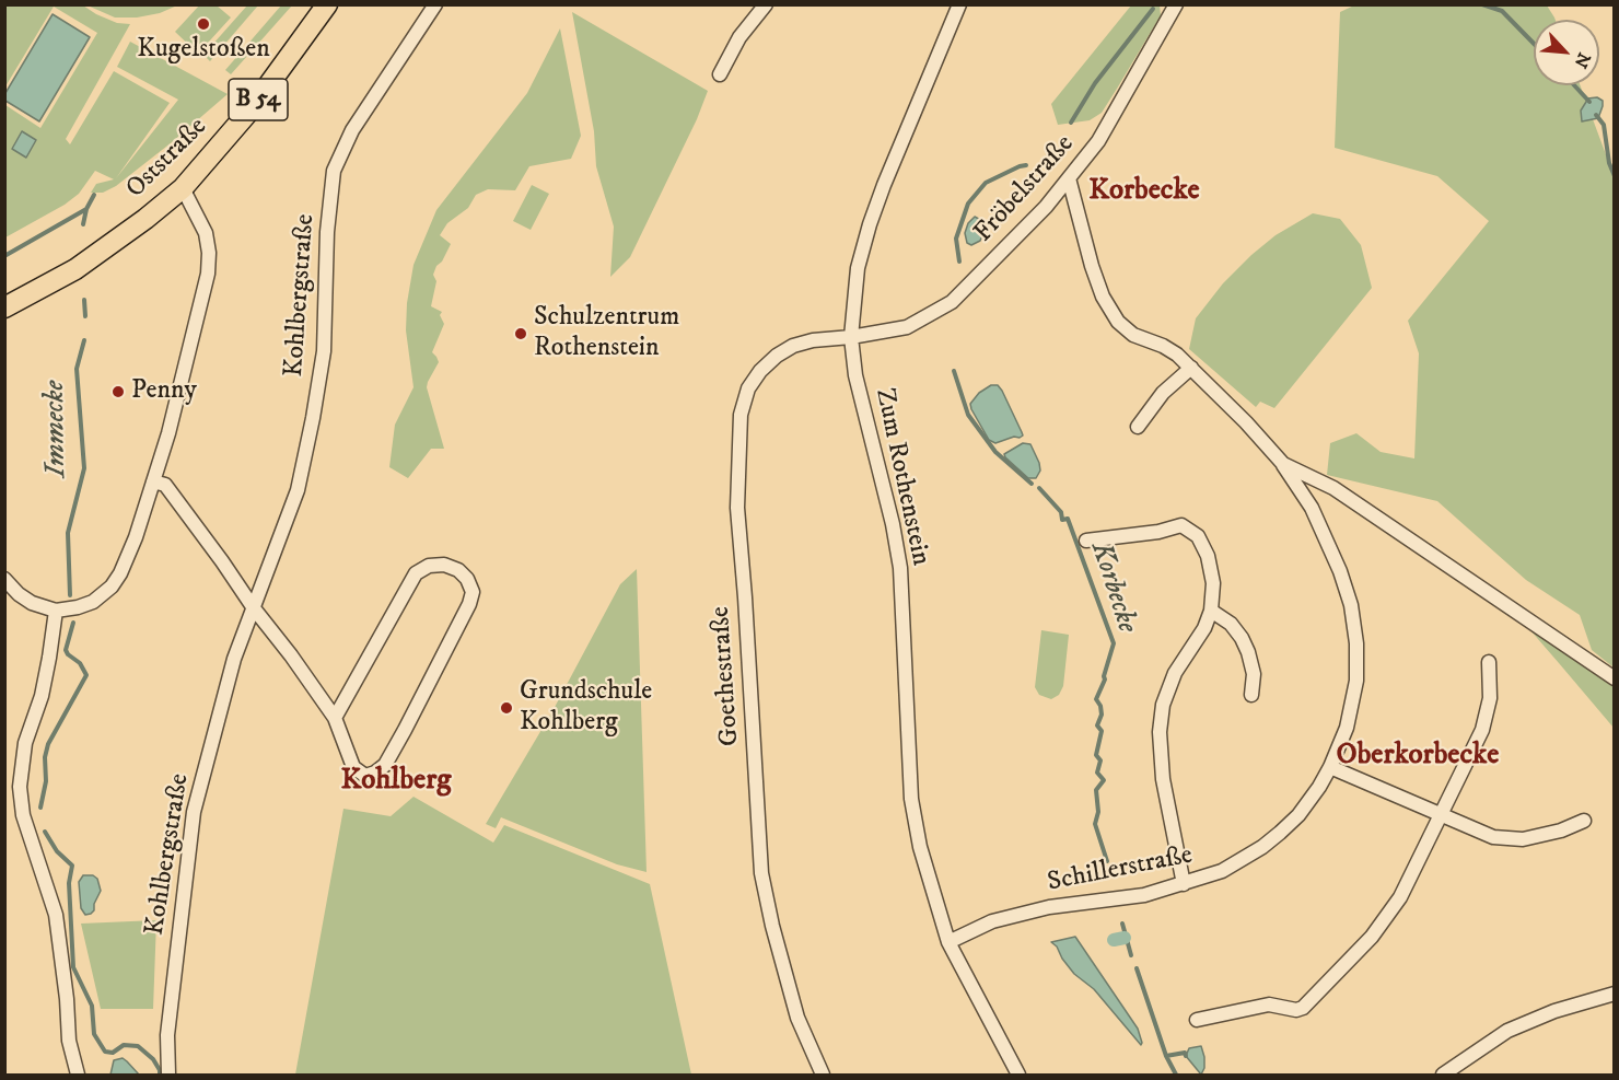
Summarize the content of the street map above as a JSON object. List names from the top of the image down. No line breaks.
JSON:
{"streets":{"main road":["B 54","Oststraße"],"street":["Fröbelstraße","Kohlbergstraße","Zum Rothenstein","Goethestraße","Schillerstraße"]},"crossings":[["Fröbelstraße","Zum Rothenstein"],["Fröbelstraße","Goethestraße"],["Zum Rothenstein","Goethestraße"],["Zum Rothenstein","Schillerstraße"]],"districts":["Korbecke","Oberkorbecke","Kohlberg"],"water":["Immecke","Korbecke"],"places":["Kugelstoßen","Schulzentrum Rothenstein","Penny","Grundschule Kohlberg"],"north":"bottom right"}
